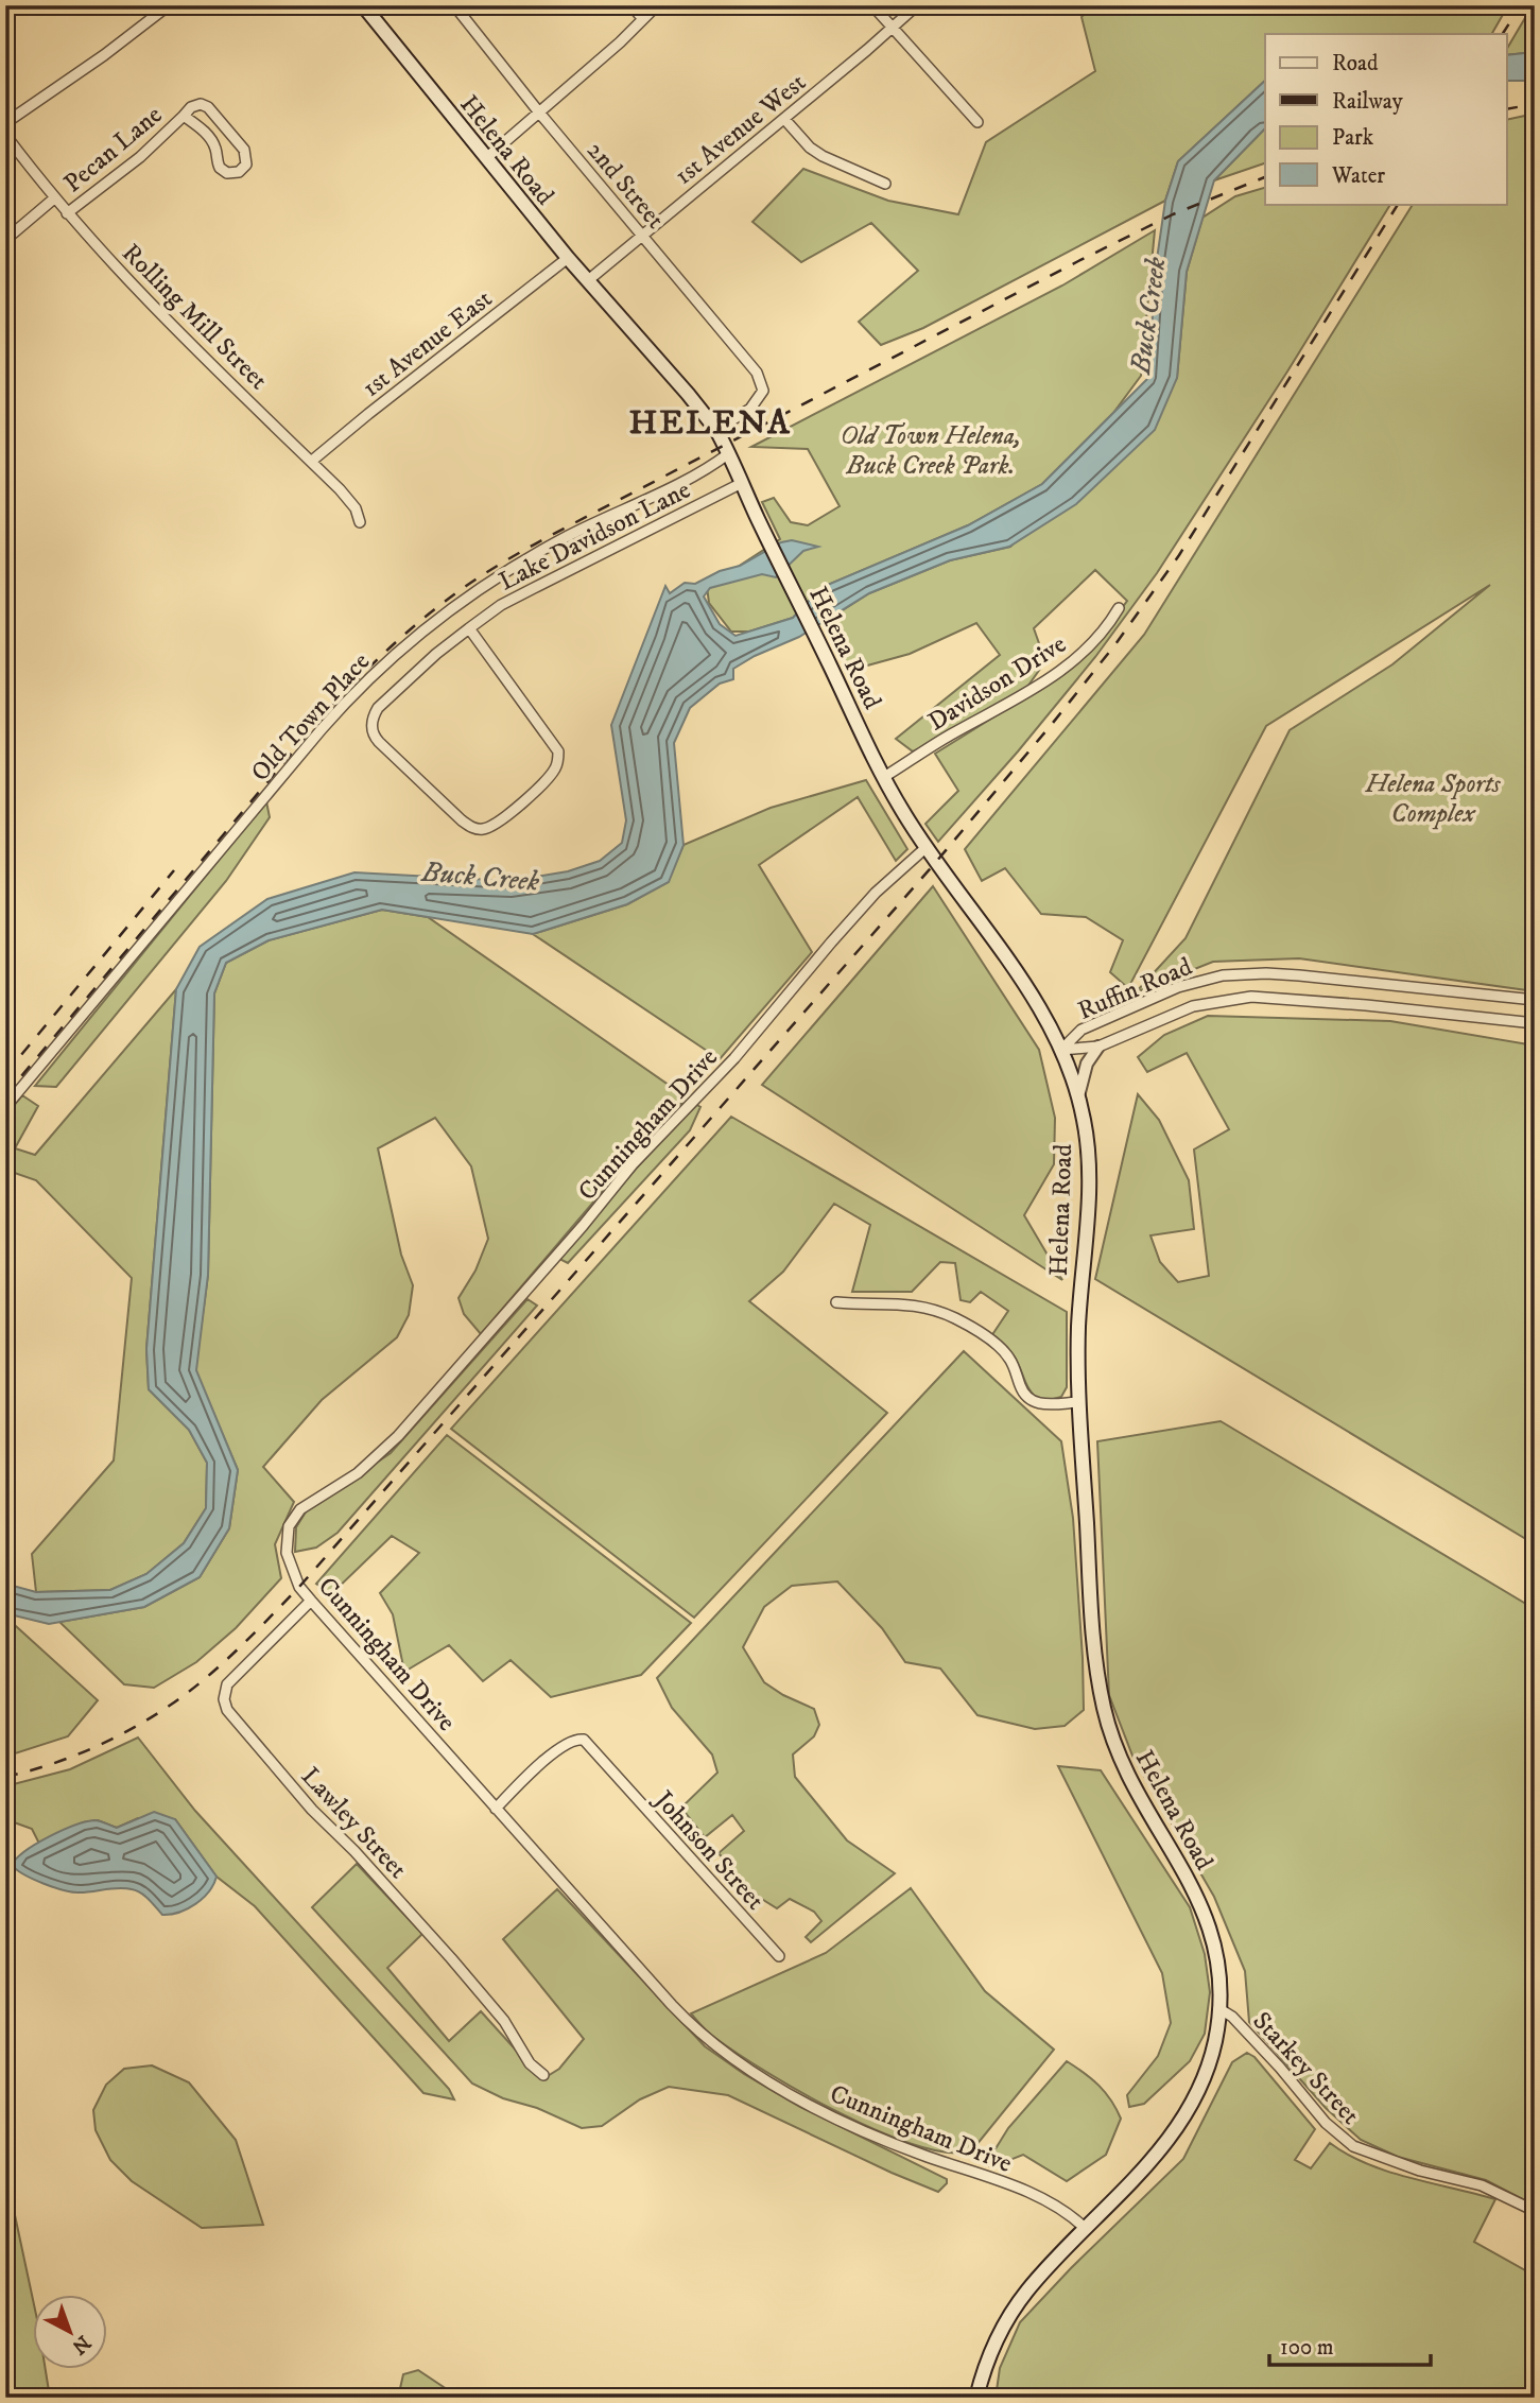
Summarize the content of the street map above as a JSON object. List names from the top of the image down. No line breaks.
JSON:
{"streets":{"main road":["Helena Road"],"street":["1st Avenue West","Pecan Lane","2nd Street","Rolling Mill Street","1st Avenue East","Lake Davidson Lane","Davidson Drive","Old Town Place","Ruffin Road","Cunningham Drive","Lawley Street","Johnson Street","Starkey Street"]},"crossings":[["1st Avenue West","Helena Road"],["1st Avenue West","2nd Street"],["Pecan Lane","Rolling Mill Street"],["Helena Road","2nd Street"],["Helena Road","1st Avenue East"],["Helena Road","Lake Davidson Lane"],["Helena Road","Davidson Drive"],["Helena Road","Old Town Place"],["Helena Road","Ruffin Road"],["Helena Road","Cunningham Drive"],["Helena Road","Starkey Street"],["Rolling Mill Street","1st Avenue East"],["Cunningham Drive","Lawley Street"],["Cunningham Drive","Johnson Street"]],"districts":["HELENA"],"water":["Buck Creek"],"parks":["Old Town Helena, Buck Creek Park.","Helena Sports Complex"],"legend":["Road","Railway","Park","Water"],"scale_bar":"100 m","north":"bottom right"}
